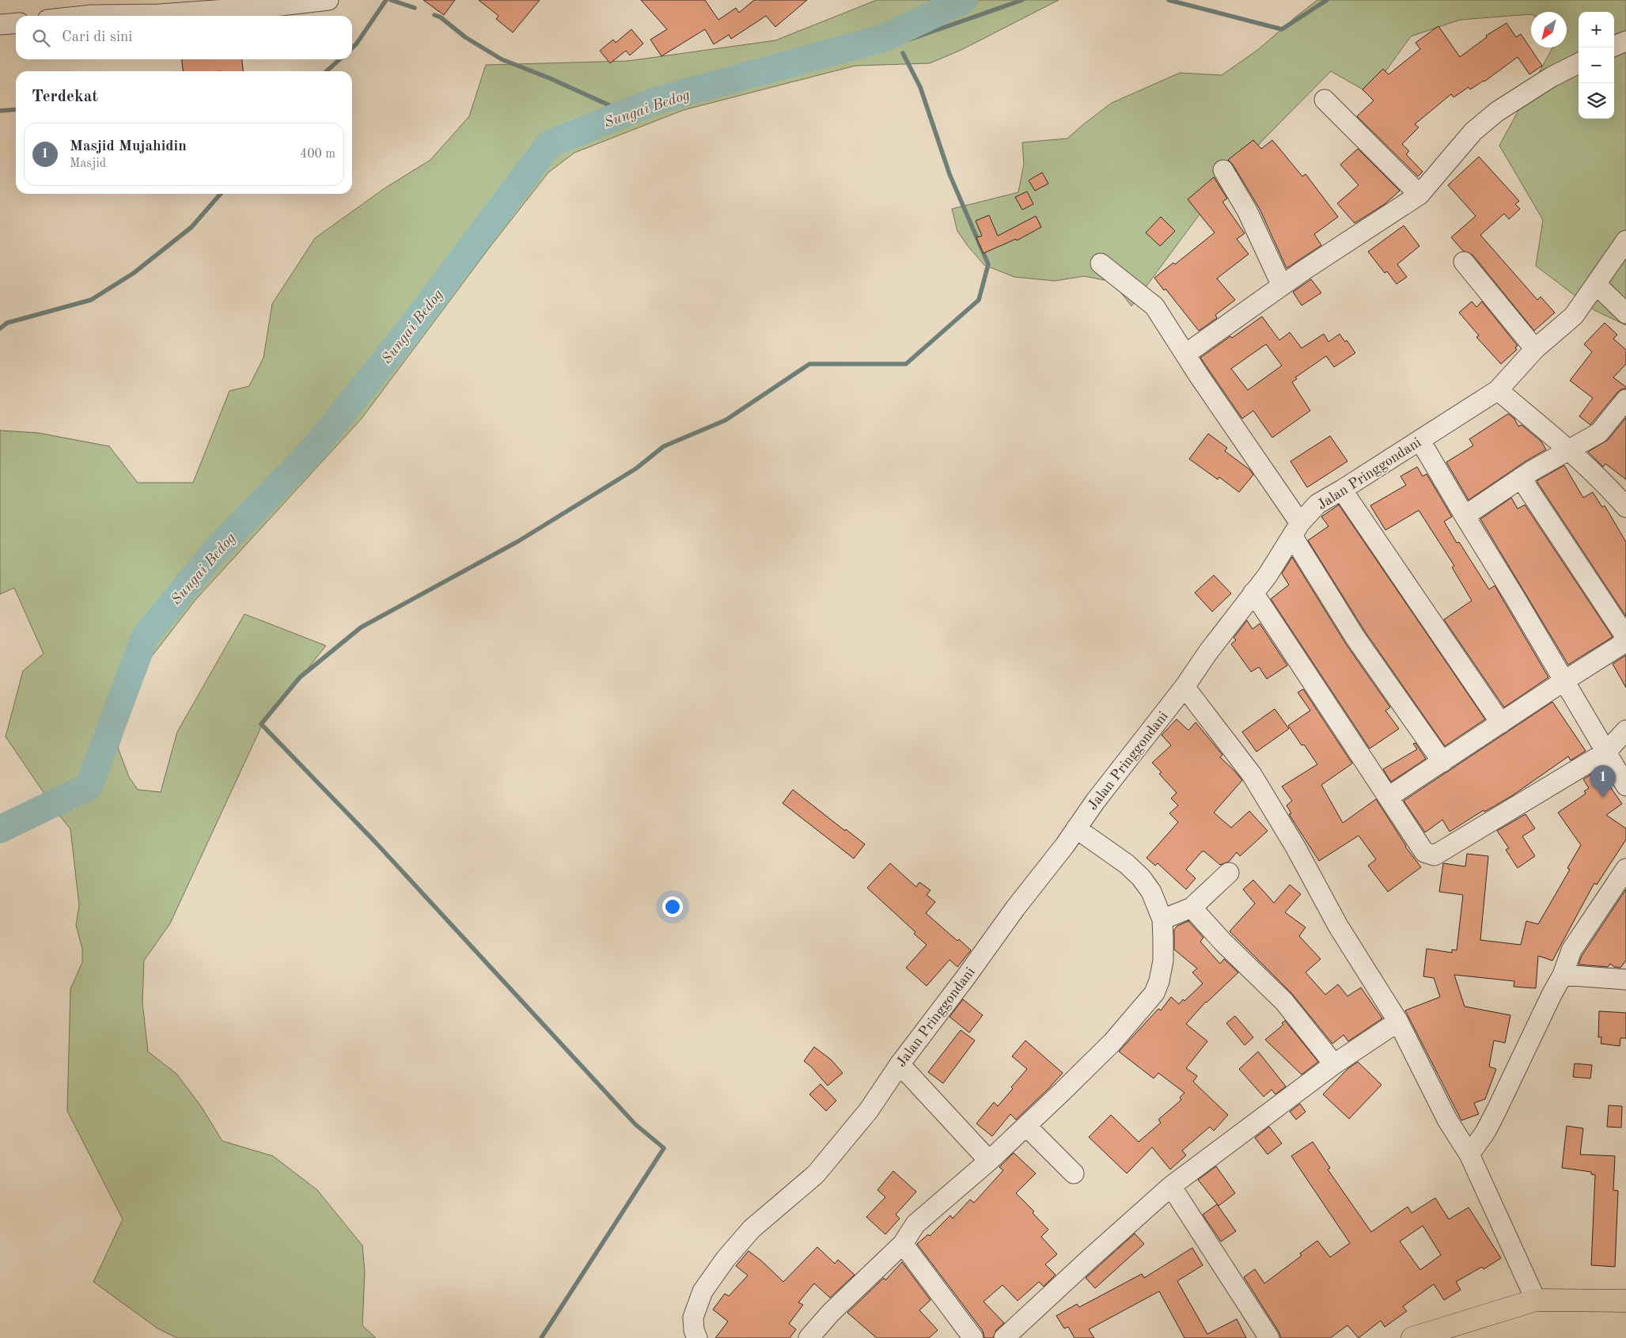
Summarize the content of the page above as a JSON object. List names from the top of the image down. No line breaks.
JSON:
{"streets":{"street":["Jalan Pringgondani"]},"water":["Sungai Bedog"],"north":"bottom left","page":{"map_buttons":["+","−"],"search":"Cari di sini","heading":"Terdekat","list":[{"mark":"1","name":"Masjid Mujahidin","note":"Masjid","value":"400 m"}],"pins":"1"}}
